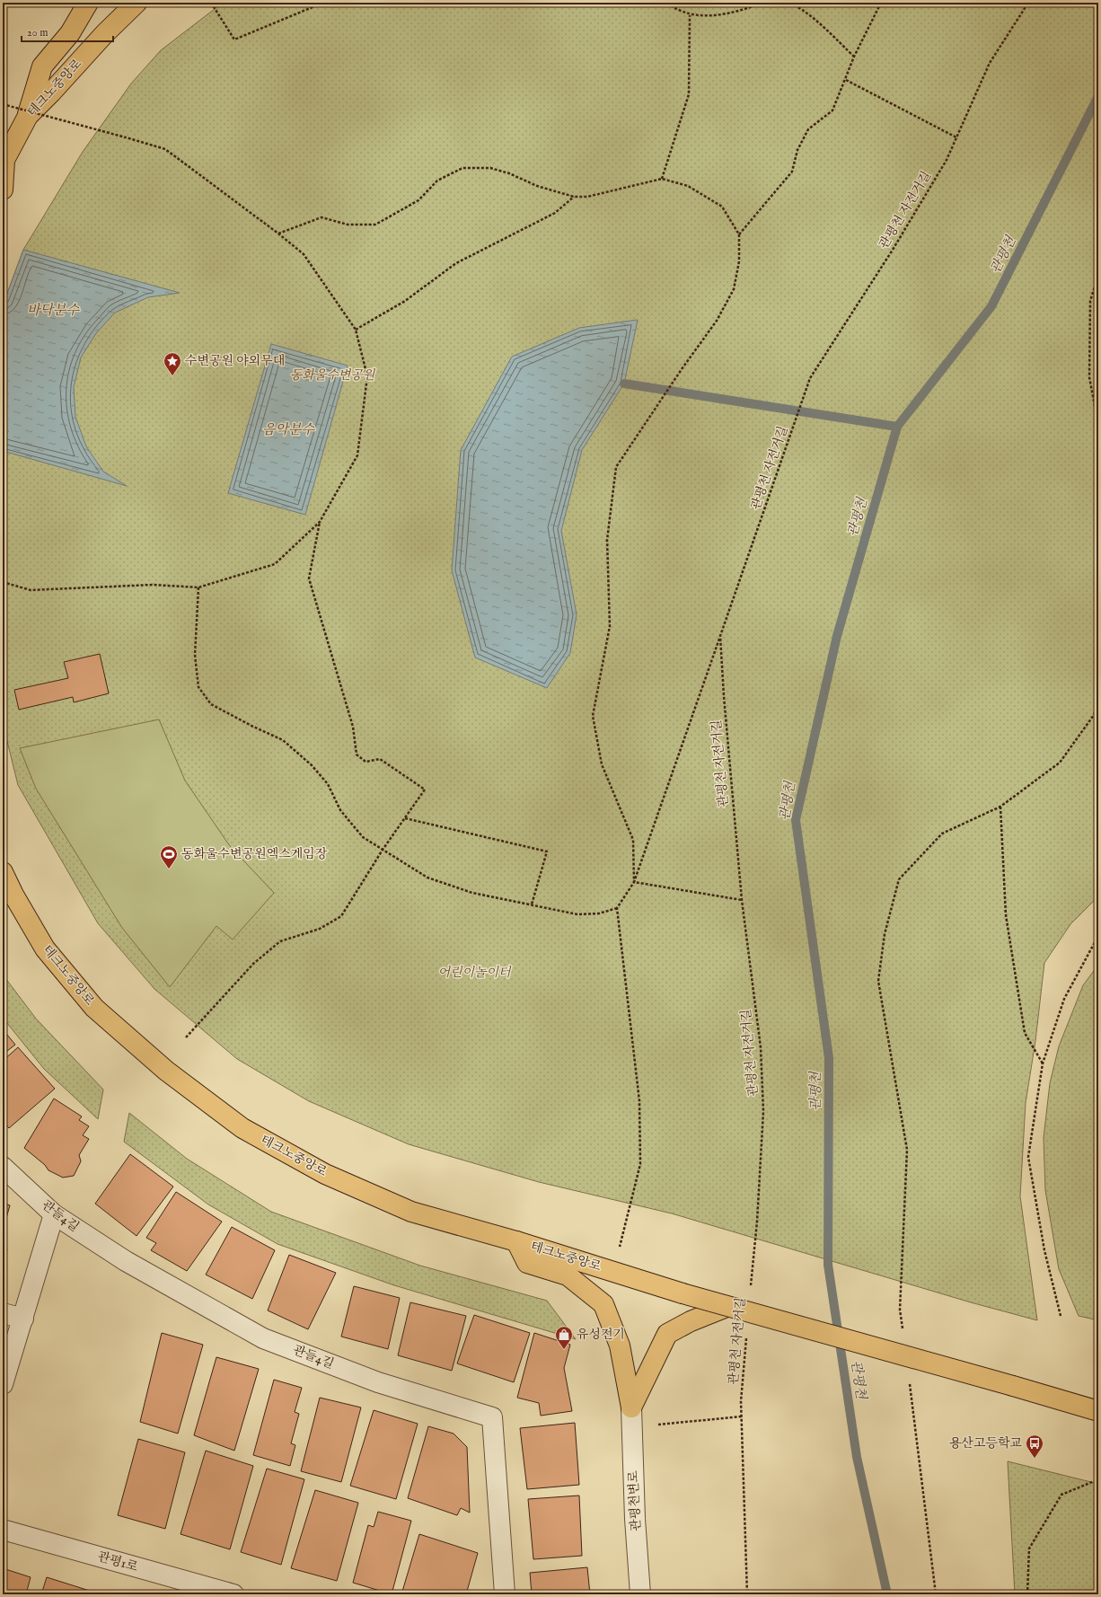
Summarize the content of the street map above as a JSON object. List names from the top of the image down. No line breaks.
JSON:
{"streets":{"main road":["테크노중앙로"],"street":["관들4길","관평천변로","관평1로"],"path":["관평천 자전거길"]},"water":["관평천","바닥분수","음악분수"],"parks":["동화울수변공원","어린이놀이터"],"places":{"place":["수변공원 야외무대"],"sports":["동화울수변공원엑스게임장"],"shop":["유성전기"],"bus stop":["용산고등학교"]},"scale_bar":"20 m"}
